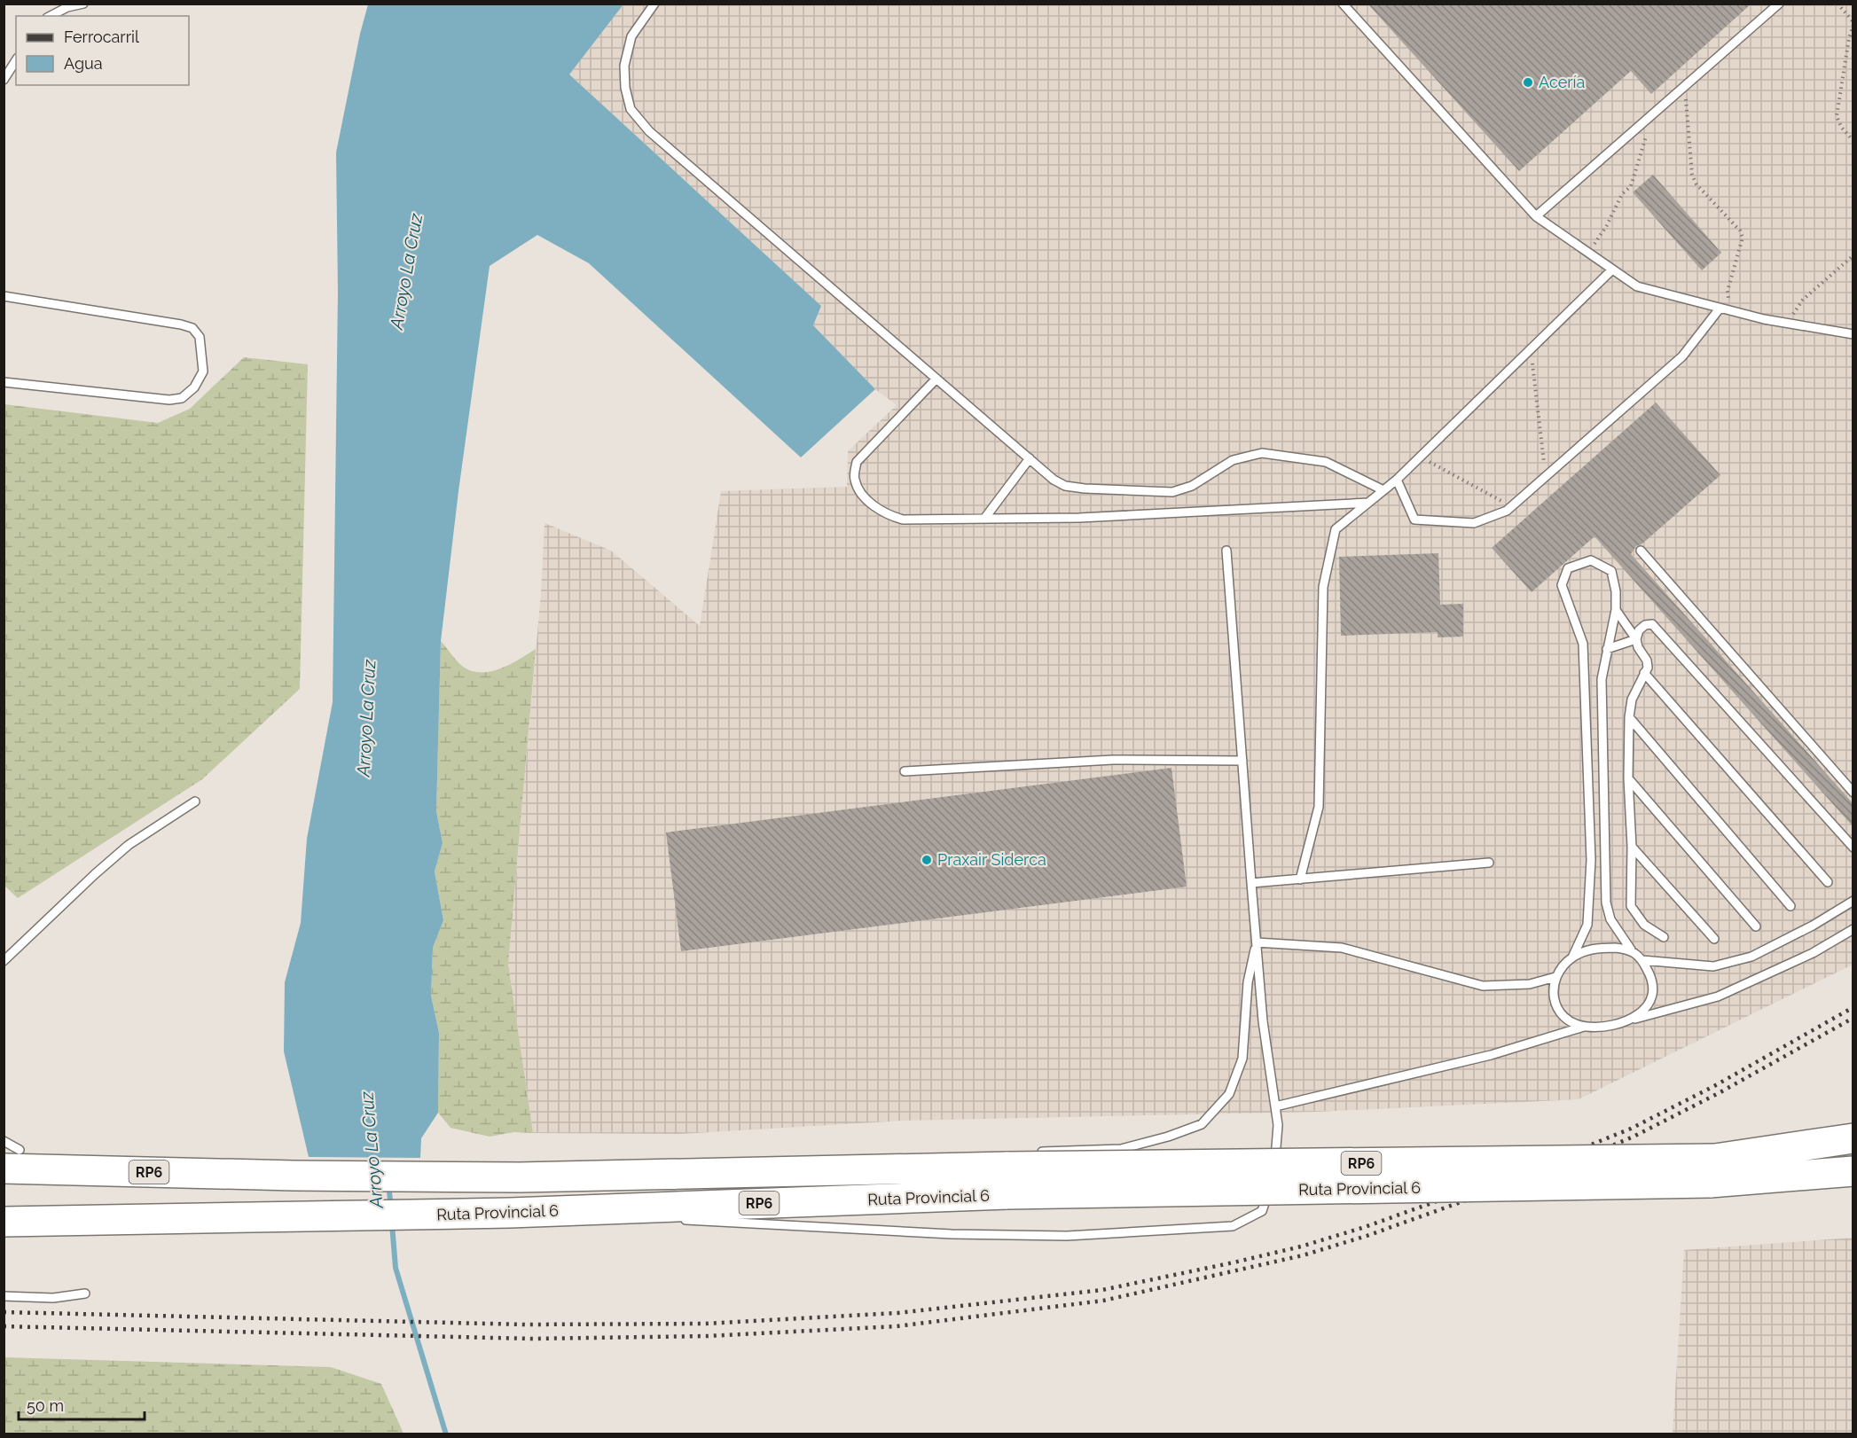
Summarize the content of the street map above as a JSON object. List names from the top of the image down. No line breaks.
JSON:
{"streets":{"highway":["RP6","Ruta Provincial 6"]},"water":["Arroyo La Cruz"],"places":["Acería","Praxair Siderca"],"legend":["Ferrocarril","Agua"],"scale_bar":"50 m"}
